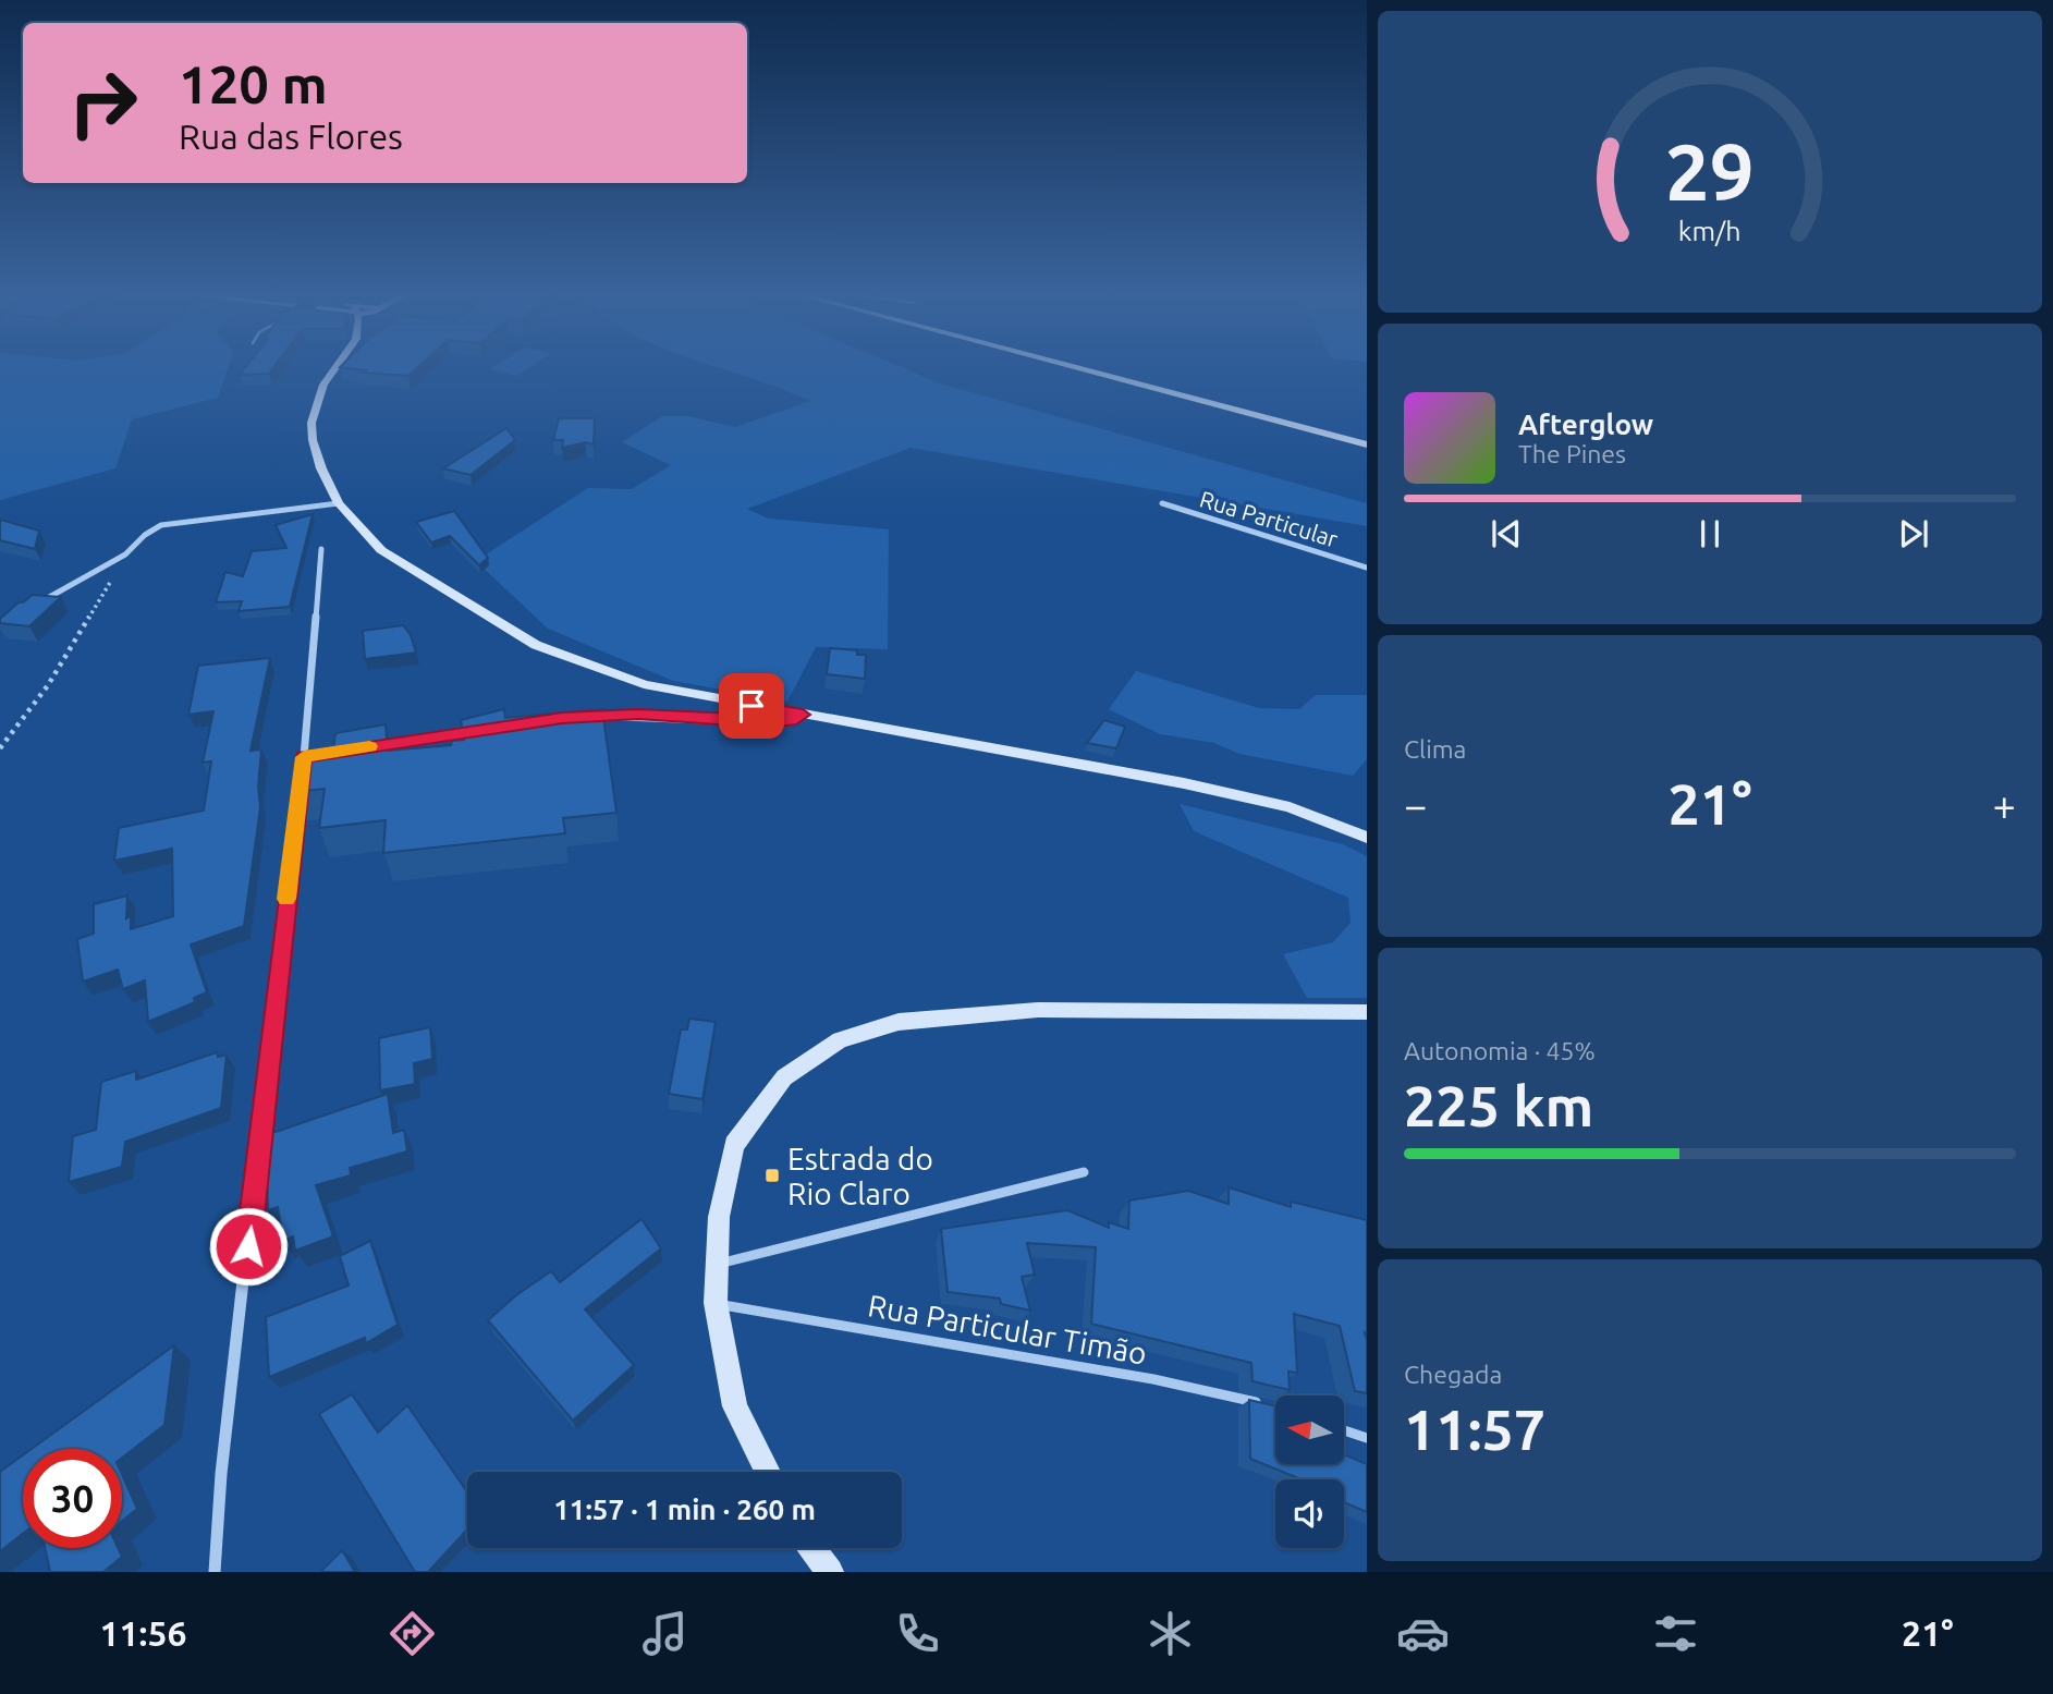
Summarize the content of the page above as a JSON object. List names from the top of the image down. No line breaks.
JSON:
{"streets":{"street":["Rua Particular"],"lane":["Rua Particular Timão"]},"places":{"transit":["Estrada do Rio Claro"]},"north":"left","page":{"turn":["120 m","Rua das Flores"],"song":["Afterglow","The Pines"],"tile":["Clima",["Autonomia · 45%","225 km"],["Chegada","11:57"]],"heat":["−","21°","+"],"limit":"30","trip":"11:57 · 1 min · 260 m","tabs":["11:56","21°"],"gauge":["29","km/h"]}}
